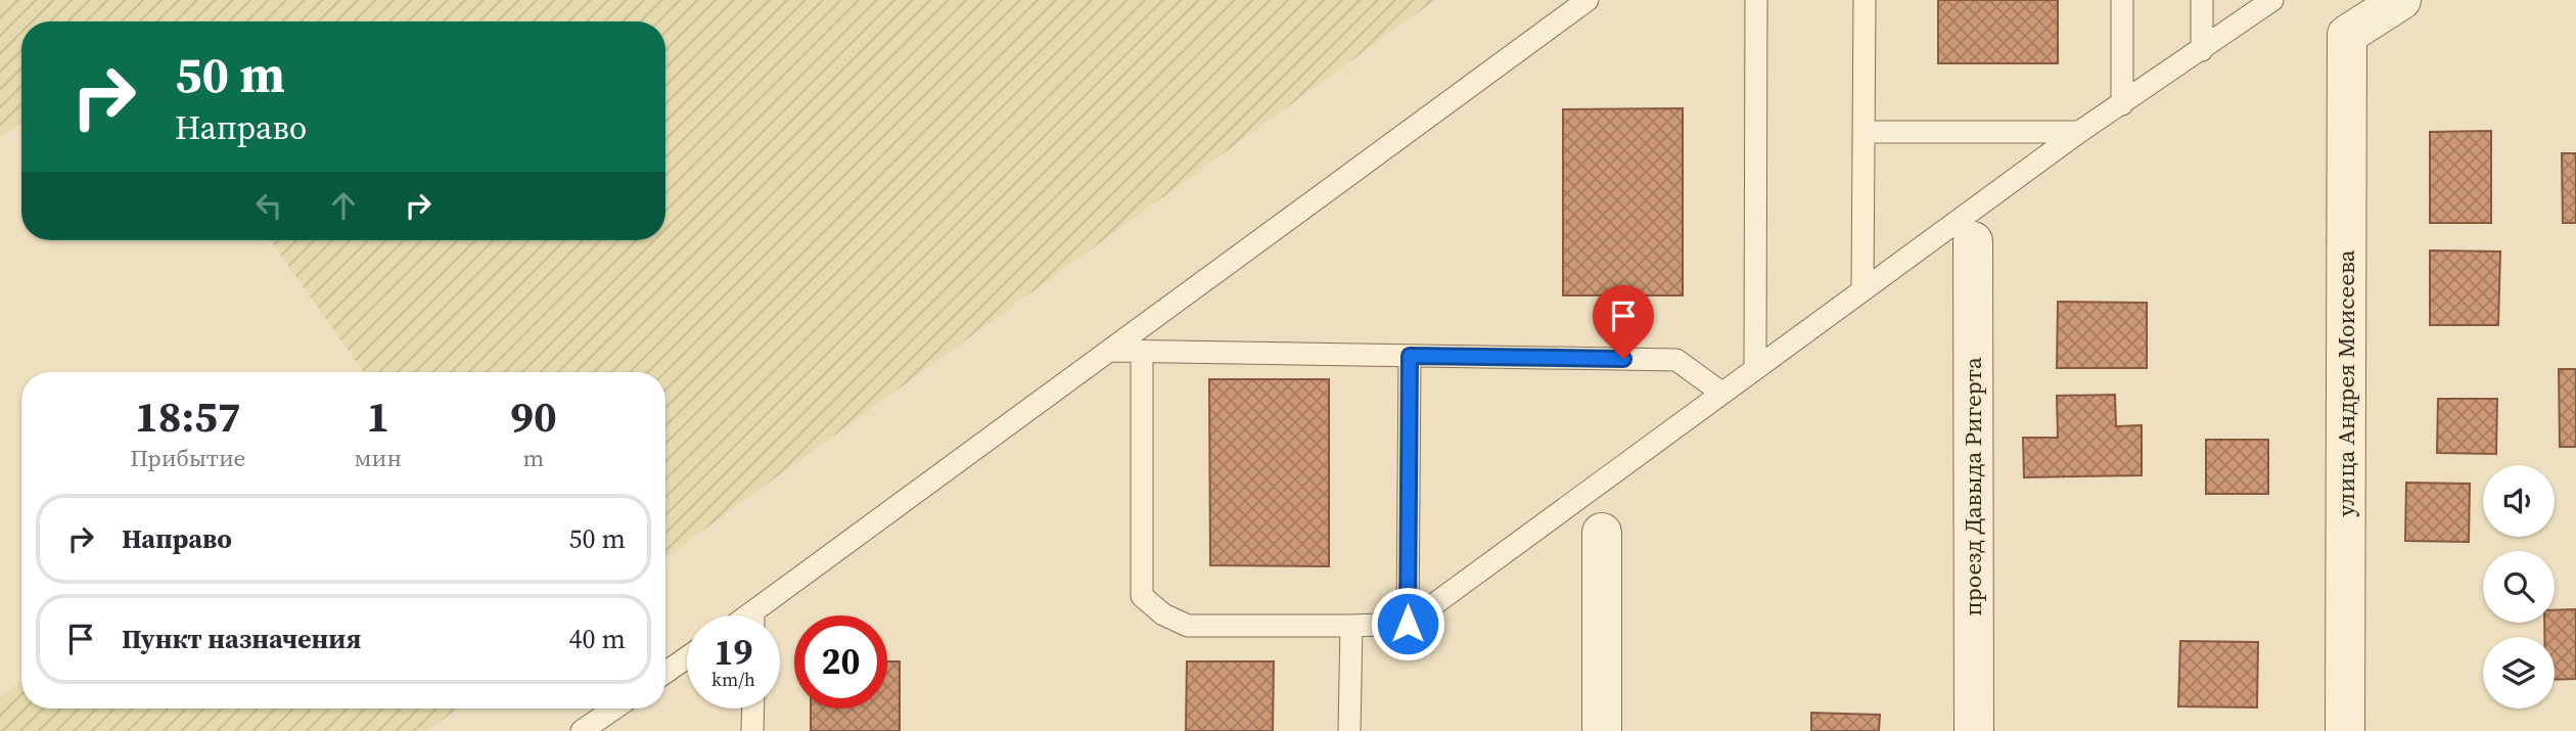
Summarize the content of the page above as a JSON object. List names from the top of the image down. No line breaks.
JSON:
{"streets":{"street":["улица Андрея Моисеева","проезд Давыда Ригерта"]},"page":{"turn":["50 m","Направо"],"eta":["18:57","Прибытие","1","мин","90","m"],"list":[{"name":"Направо","value":"50 m"},{"name":"Пункт назначения","value":"40 m"}],"speed":"19 km/h","limit":"20"}}
